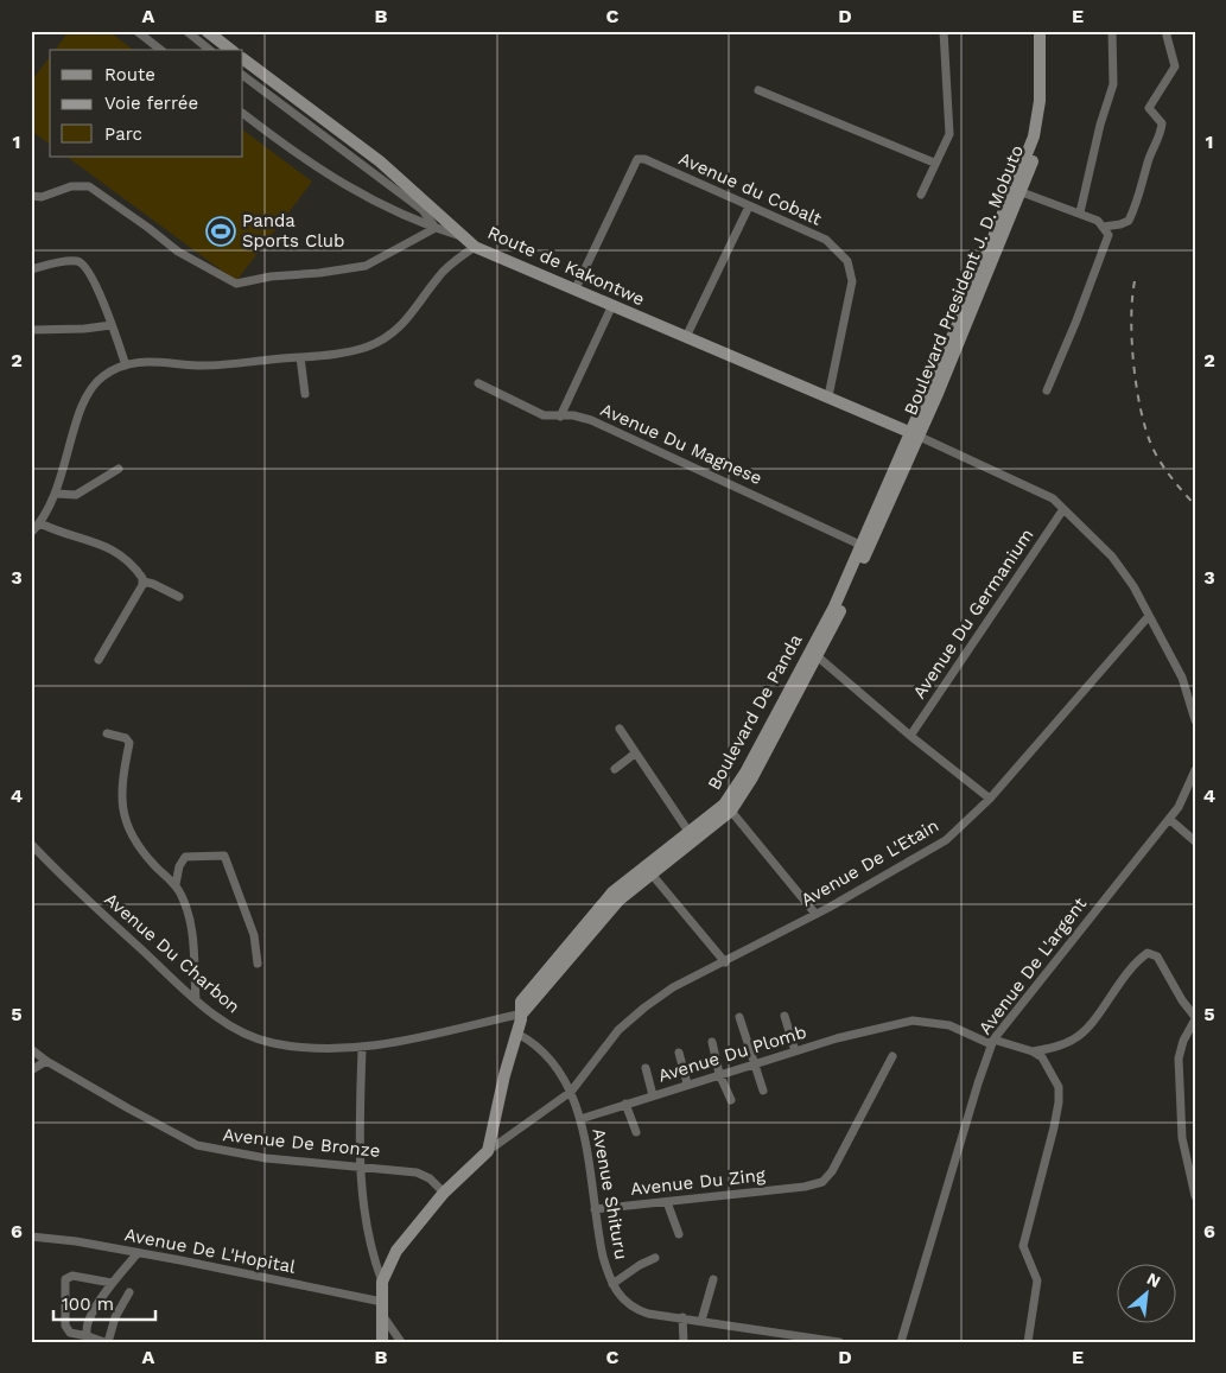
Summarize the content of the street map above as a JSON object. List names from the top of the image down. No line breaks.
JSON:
{"streets":{"street":["Avenue du Cobalt","Route de Kakontwe","Boulevard President J. D. Mobuto","Avenue Du Magnese","Avenue Du Germanium","Boulevard De Panda","Avenue De L'Etain","Avenue Du Charbon","Avenue De L'argent","Avenue Du Plomb","Avenue De Bronze","Avenue Du Zing","Avenue Shituru","Avenue De L'Hopital"]},"crossings":[["Avenue du Cobalt","Route de Kakontwe"],["Route de Kakontwe","Boulevard President J. D. Mobuto"],["Route de Kakontwe","Boulevard De Panda"],["Boulevard President J. D. Mobuto","Boulevard De Panda"],["Avenue Du Magnese","Boulevard De Panda"],["Boulevard De Panda","Avenue De L'Etain"],["Boulevard De Panda","Avenue Du Charbon"],["Boulevard De Panda","Avenue Shituru"],["Avenue De L'Etain","Avenue Shituru"],["Avenue De L'argent","Avenue Du Plomb"],["Avenue Du Plomb","Avenue Shituru"],["Avenue Du Zing","Avenue Shituru"]],"places":{"sports":["Panda Sports Club"]},"legend":["Route","Voie ferrée","Parc"],"scale_bar":"100 m","north":"top right","grid":{"columns":["A","B","C","D","E"],"rows":["1","2","3","4","5","6"]}}
